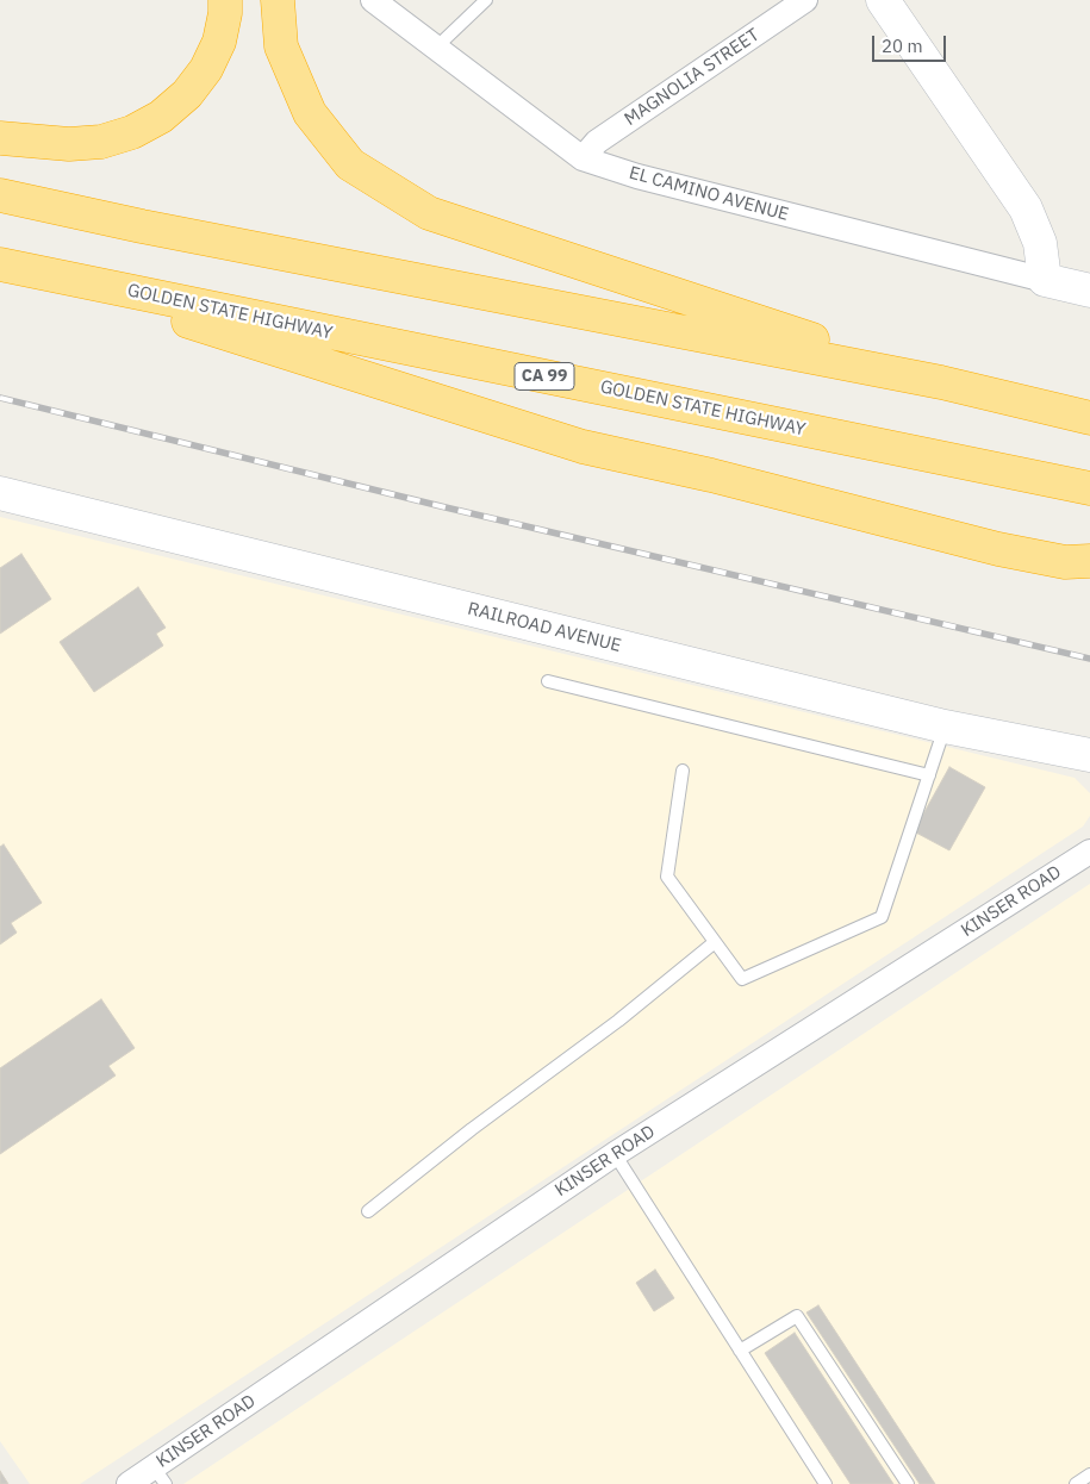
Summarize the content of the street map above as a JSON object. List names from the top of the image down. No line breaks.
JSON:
{"streets":{"highway":["GOLDEN STATE HIGHWAY","CA 99"],"street":["MAGNOLIA STREET","EL CAMINO AVENUE","RAILROAD AVENUE","KINSER ROAD"]},"crossings":[["MAGNOLIA STREET","EL CAMINO AVENUE"]],"scale_bar":"20 m"}
